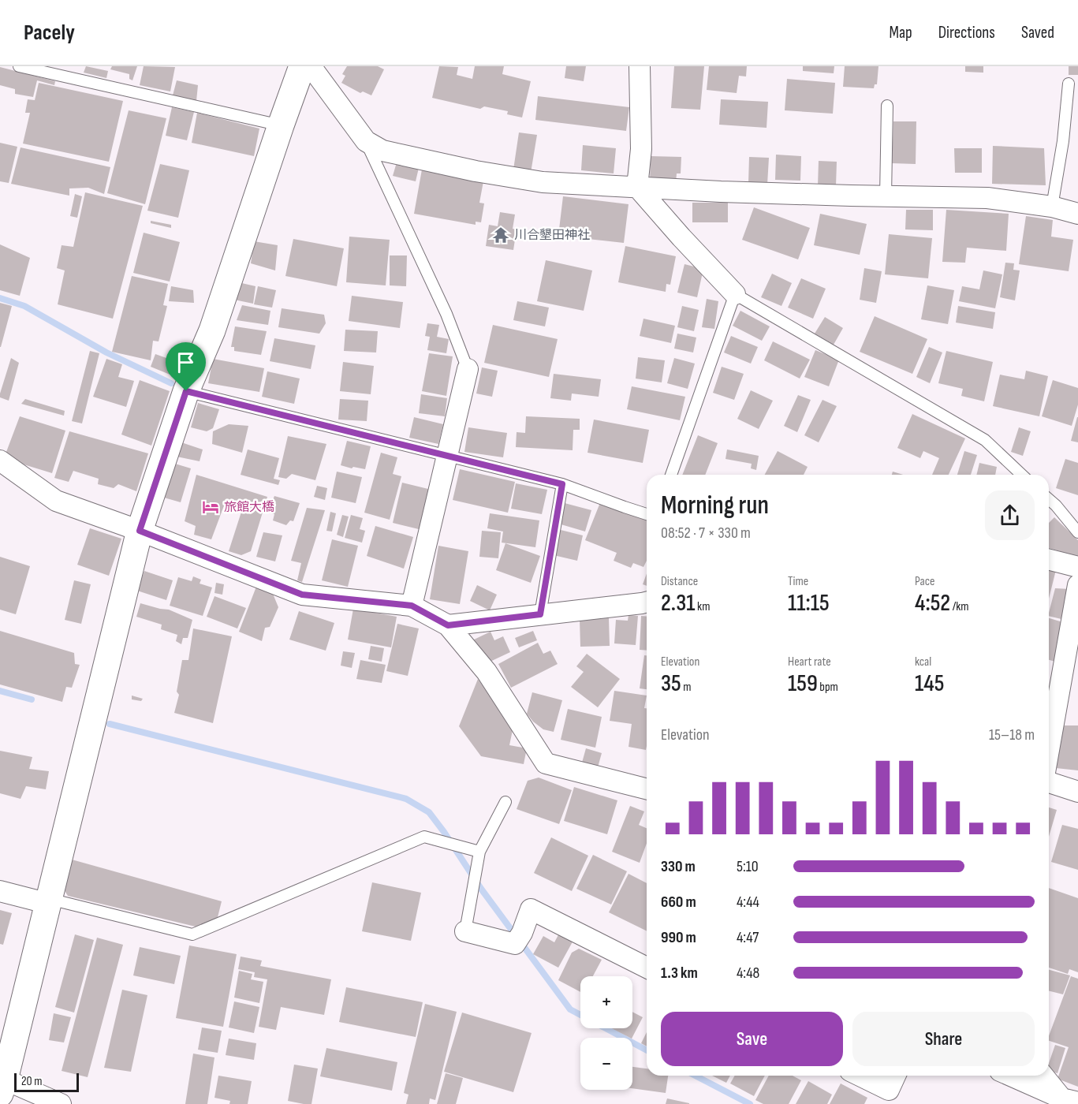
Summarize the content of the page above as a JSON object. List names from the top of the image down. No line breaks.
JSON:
{"places":{"temple":["川合墾田神社"],"hotel":["旅館大橋"]},"scale_bar":"20 m","page":{"header":"Pacely","nav":["Map","Directions","Saved"],"heading":["Morning run","08:52 · 7 × 330 m"],"stats":[["Distance","2.31 km"],["Time","11:15"],["Pace","4:52 /km"],["Elevation","35 m"],["Heart rate","159 bpm"],["kcal","145"]],"chart":["Elevation","15–18 m"],"list":[{"name":"330 m","note":"5:10"},{"name":"660 m","note":"4:44"},{"name":"990 m","note":"4:47"},{"name":"1.3 km","note":"4:48"}],"map_buttons":["+","−"],"buttons":["Save","Share"],"scale":"20 m"}}
